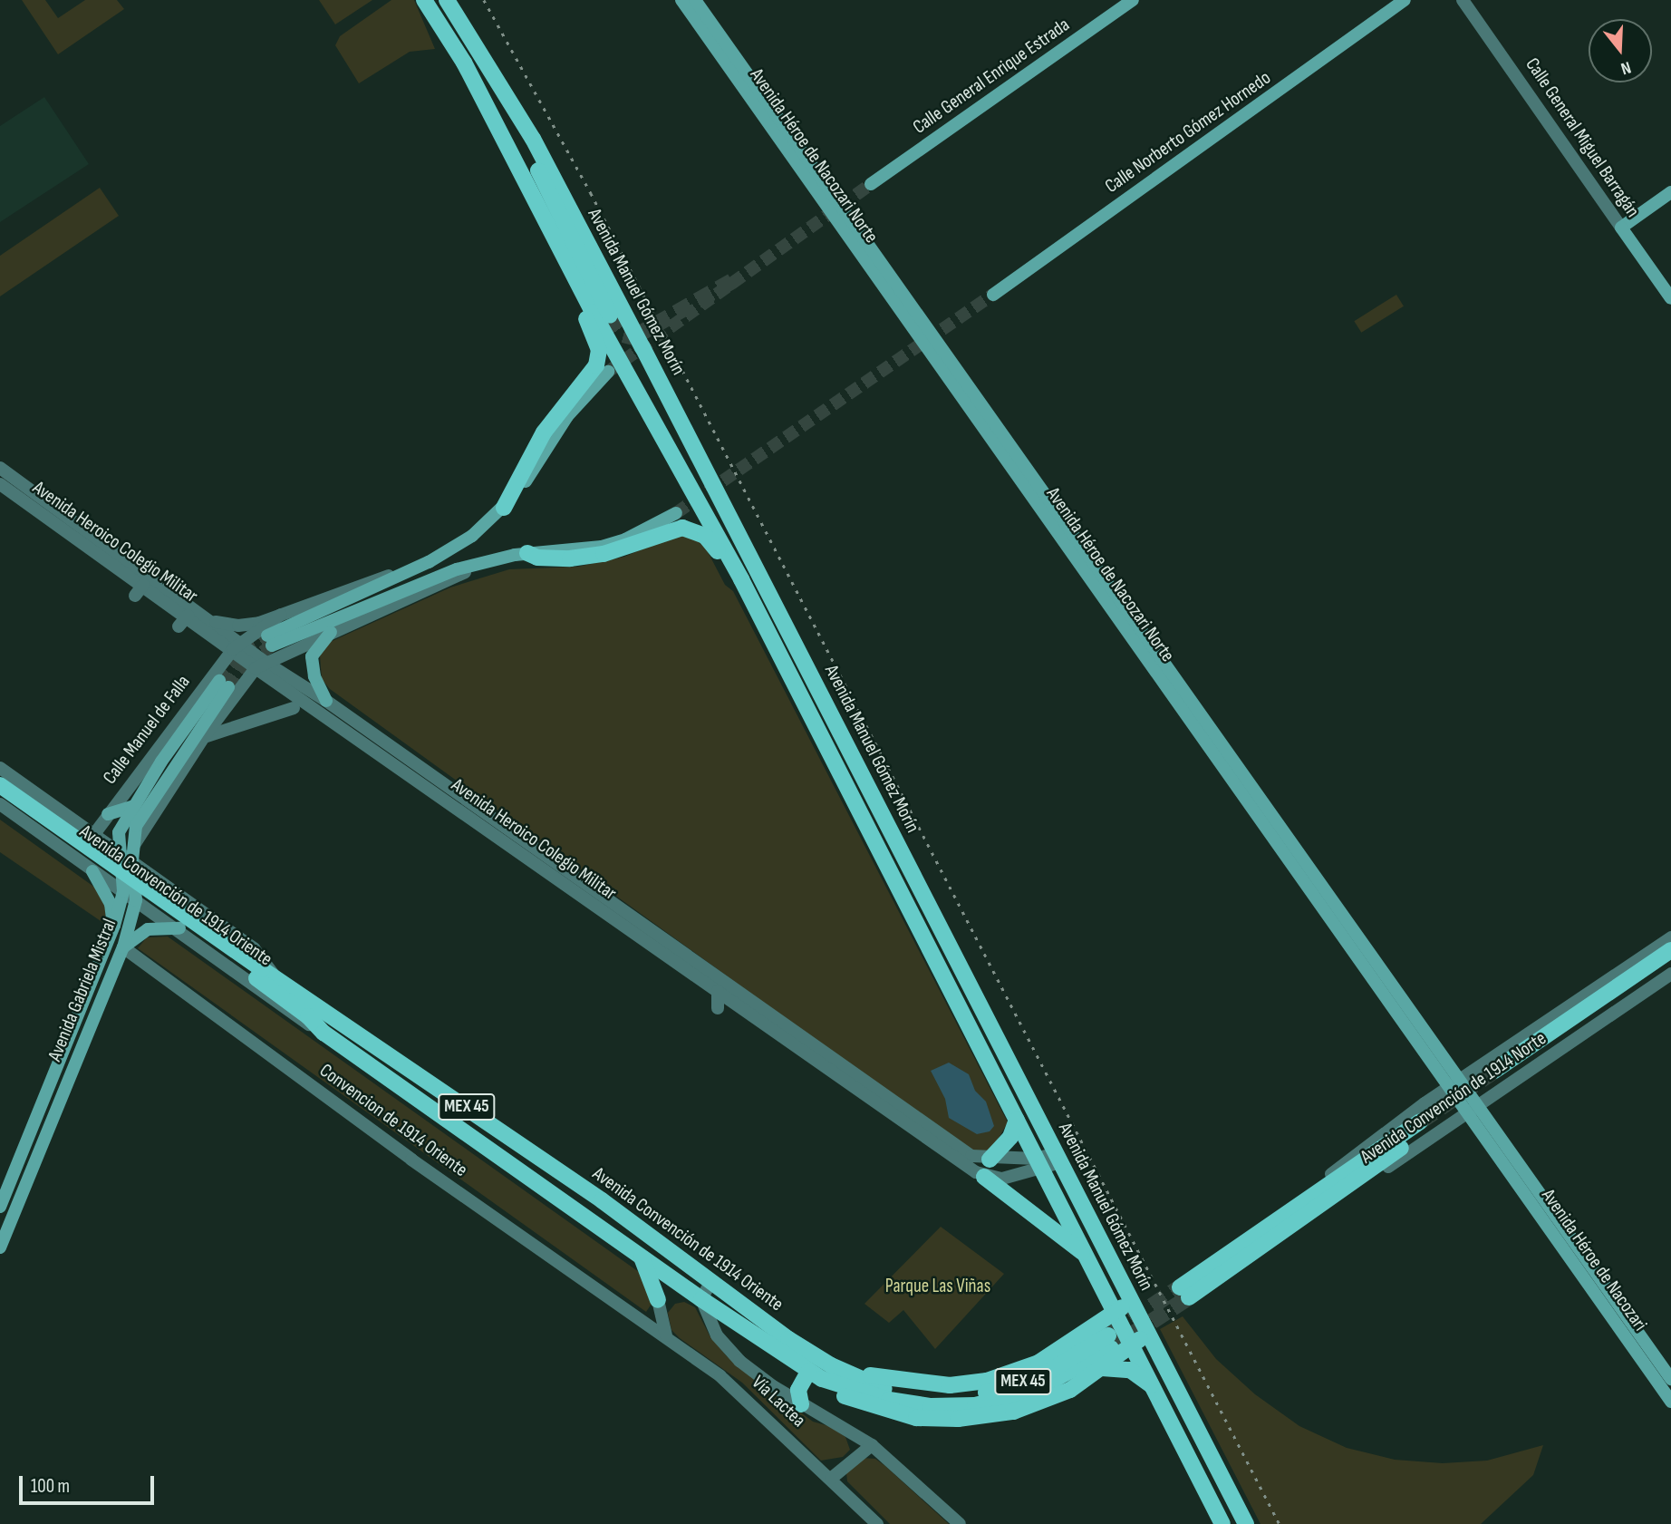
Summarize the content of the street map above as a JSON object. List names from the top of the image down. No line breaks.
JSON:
{"streets":{"main road":["Calle General Enrique Estrada","Calle Norberto Gómez Hornedo","Calle General Miguel Barragán","Avenida Héroe de Nacozari Norte","Avenida Manuel Gómez Morín","Avenida Convención de 1914 Oriente","Avenida Gabriela Mistral","Avenida Convención de 1914 Norte","MEX 45","Avenida Héroe de Nacozari"],"street":["Avenida Heroico Colegio Militar","Calle Manuel de Falla","Convencion de 1914 Oriente","Vía Lactea"]},"crossings":[["Avenida Héroe de Nacozari Norte","Avenida Convención de 1914 Norte"],["Avenida Héroe de Nacozari Norte","Avenida Héroe de Nacozari"],["Avenida Manuel Gómez Morín","Avenida Heroico Colegio Militar"],["Avenida Heroico Colegio Militar","Calle Manuel de Falla"],["Calle Manuel de Falla","Avenida Convención de 1914 Oriente"],["Avenida Convención de 1914 Oriente","Avenida Gabriela Mistral"],["Avenida Gabriela Mistral","Convencion de 1914 Oriente"],["Convencion de 1914 Oriente","Vía Lactea"]],"parks":["Parque Las Viñas"],"scale_bar":"100 m","north":"bottom"}
